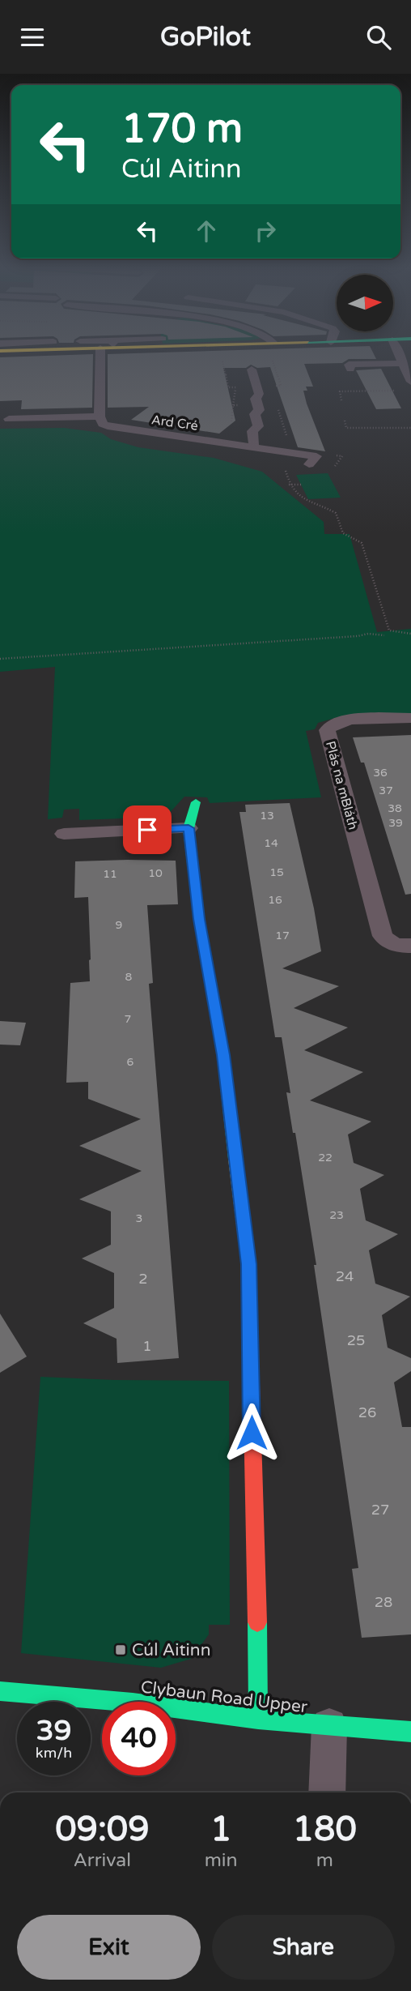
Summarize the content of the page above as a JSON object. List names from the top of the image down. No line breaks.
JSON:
{"streets":{"street":["Ard Cré","Plás na mBláth","Clybaun Road Upper"]},"places":{"transit":["Cúl Aitinn"]},"house_numbers":["36","37","38","13","39","14","15","10","11","16","9","17","8","7","6","22","23","3","24","2","25","1","26","27","28"],"north":"right","page":{"header":"GoPilot","turn":["170 m","Cúl Aitinn"],"speed":"39 km/h","limit":"40","eta":["09:09","Arrival","1","min","180","m"],"buttons":["Exit","Share"]}}
